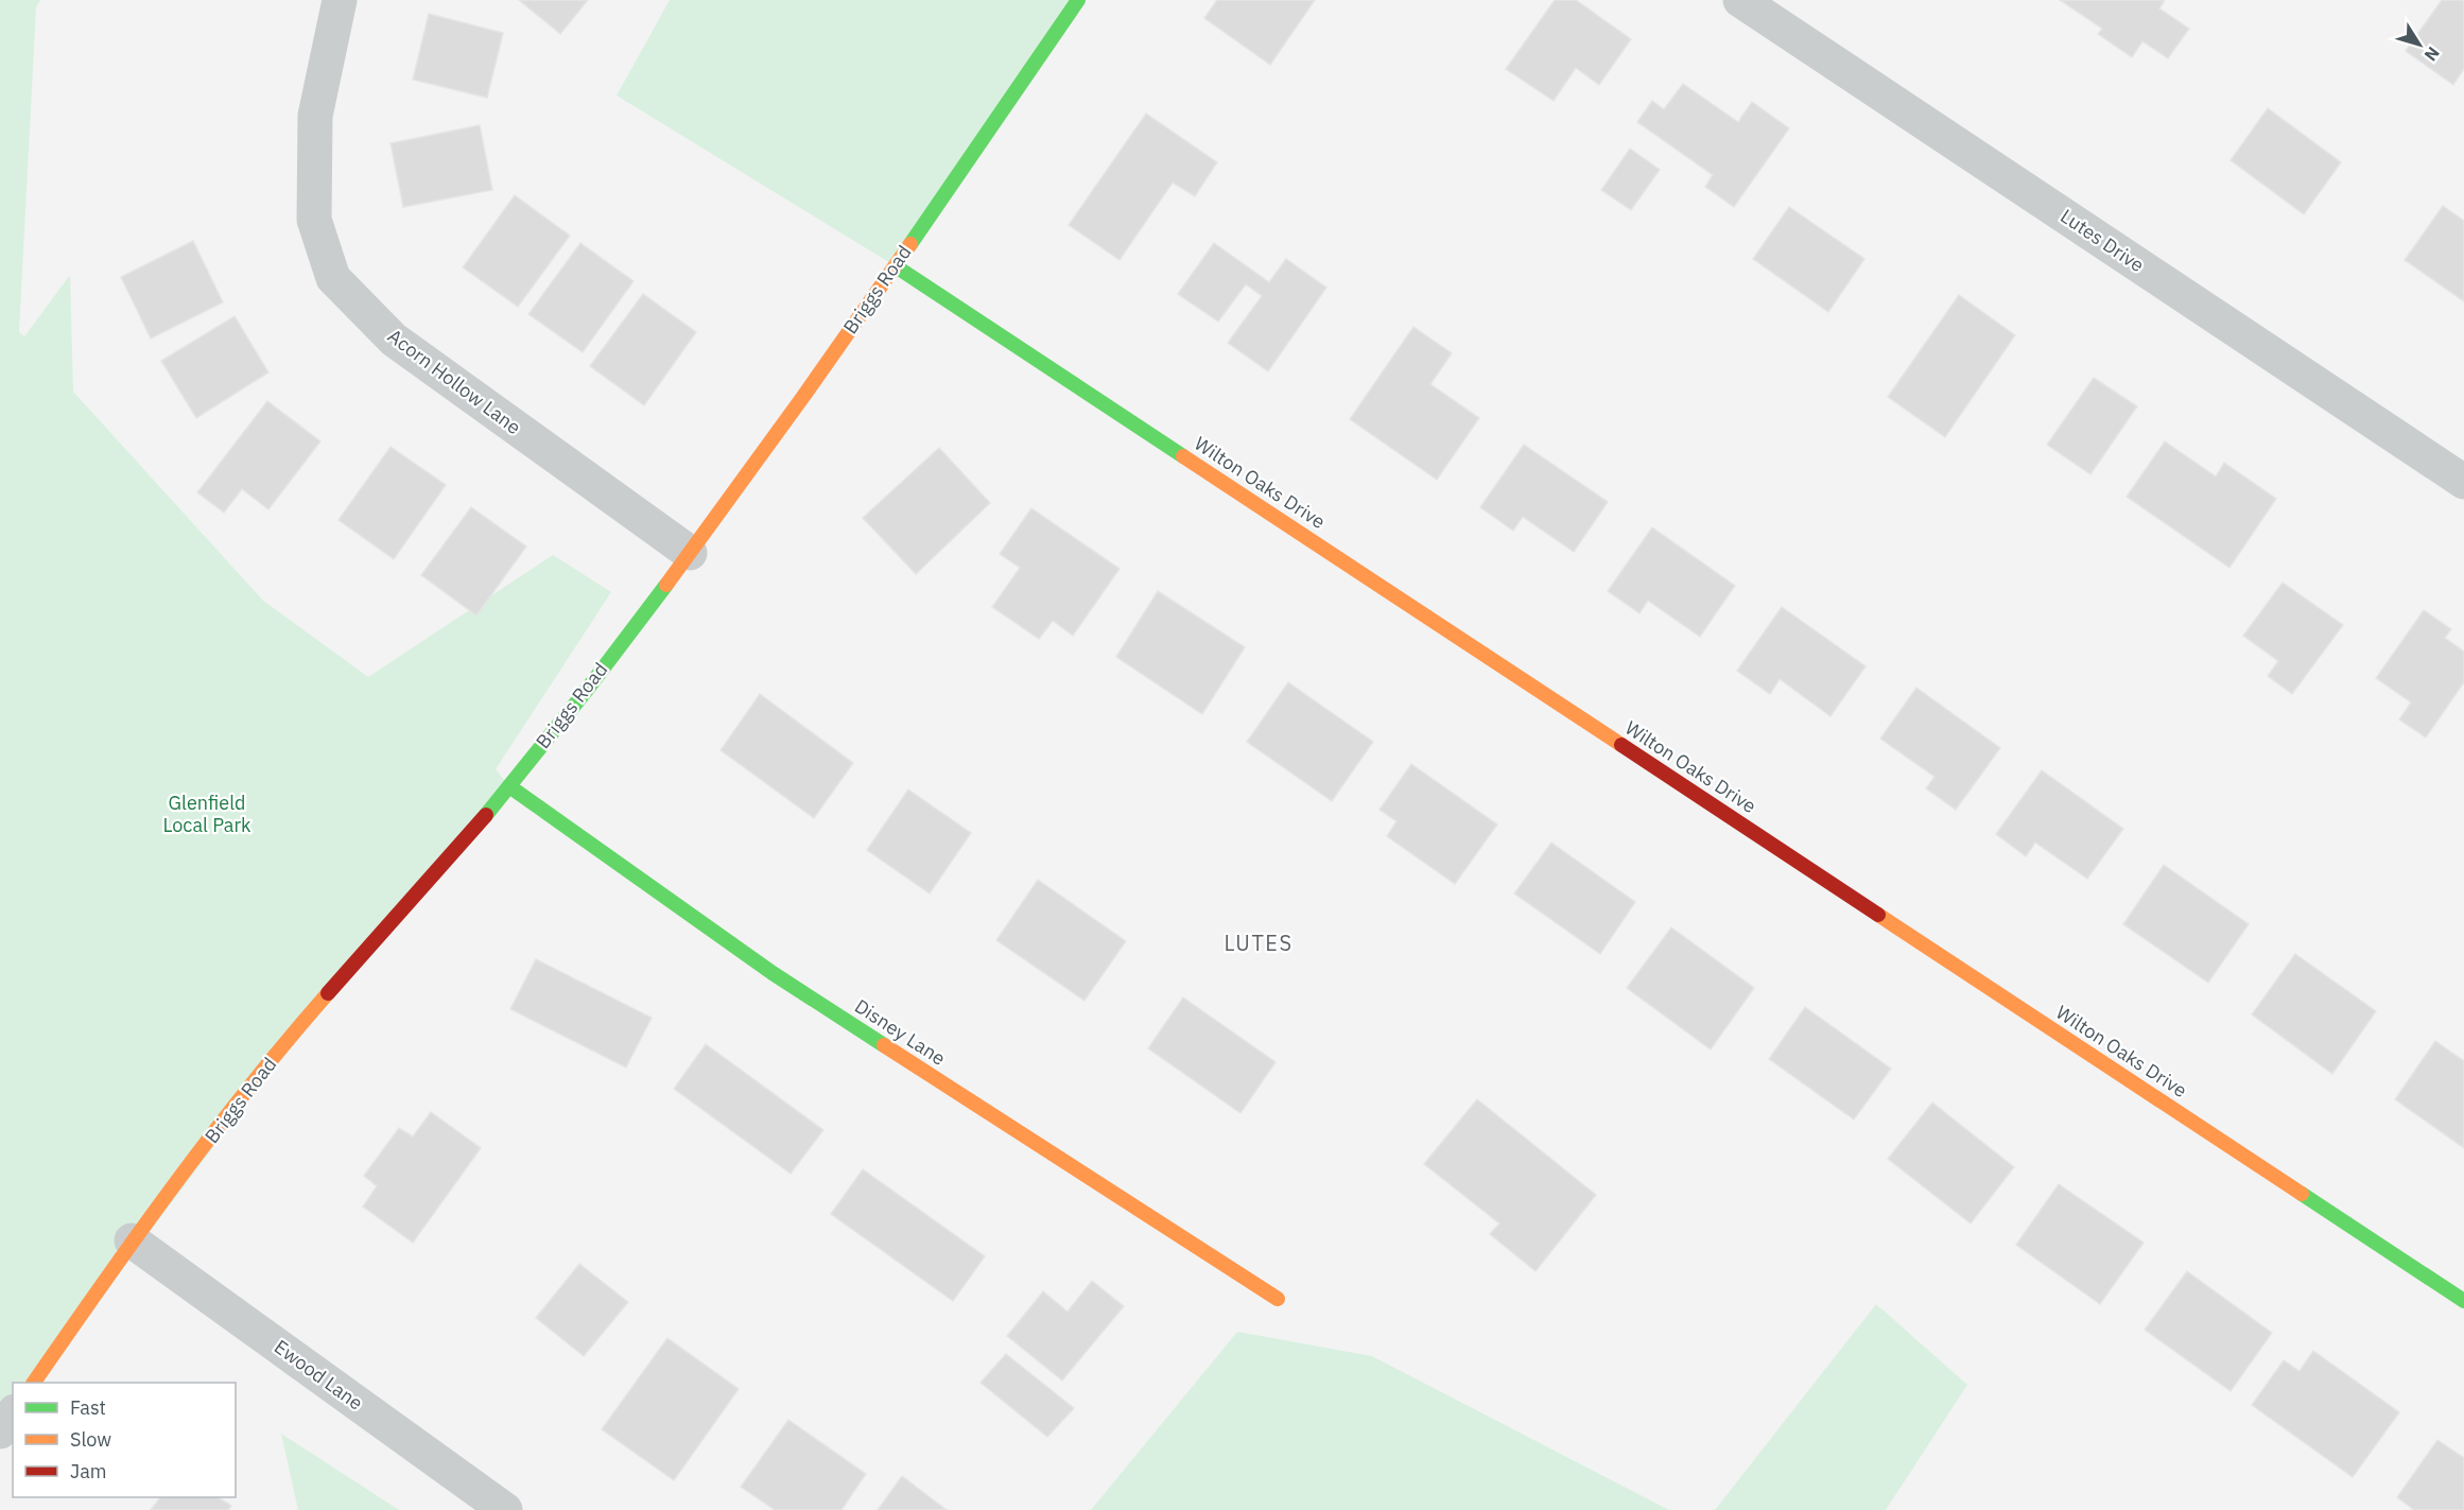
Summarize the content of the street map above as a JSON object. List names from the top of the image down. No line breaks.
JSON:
{"streets":{"street":["Lutes Drive","Briggs Road","Acorn Hollow Lane","Wilton Oaks Drive","Disney Lane","Ewood Lane"]},"crossings":[["Briggs Road","Acorn Hollow Lane"],["Briggs Road","Wilton Oaks Drive"],["Briggs Road","Disney Lane"],["Briggs Road","Ewood Lane"]],"districts":["LUTES"],"parks":["Glenfield Local Park"],"legend":["Fast","Slow","Jam"],"north":"bottom right"}
